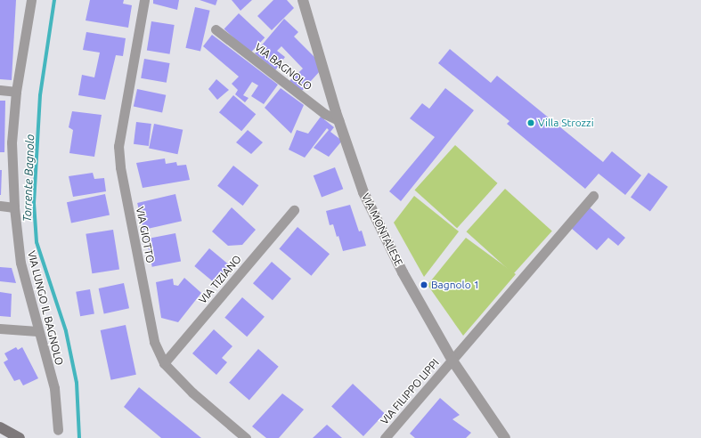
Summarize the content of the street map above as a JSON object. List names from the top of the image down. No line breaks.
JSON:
{"streets":{"street":["VIA BAGNOLO","VIA MONTALESE","VIA GIOTTO","VIA TIZIANO","VIA LUNGO IL BAGNOLO","VIA FILIPPO LIPPI"]},"crossings":[["VIA BAGNOLO","VIA MONTALESE"],["VIA MONTALESE","VIA FILIPPO LIPPI"],["VIA GIOTTO","VIA TIZIANO"]],"water":["Torrente Bagnolo"],"places":["Villa Strozzi","Bagnolo 1"]}
